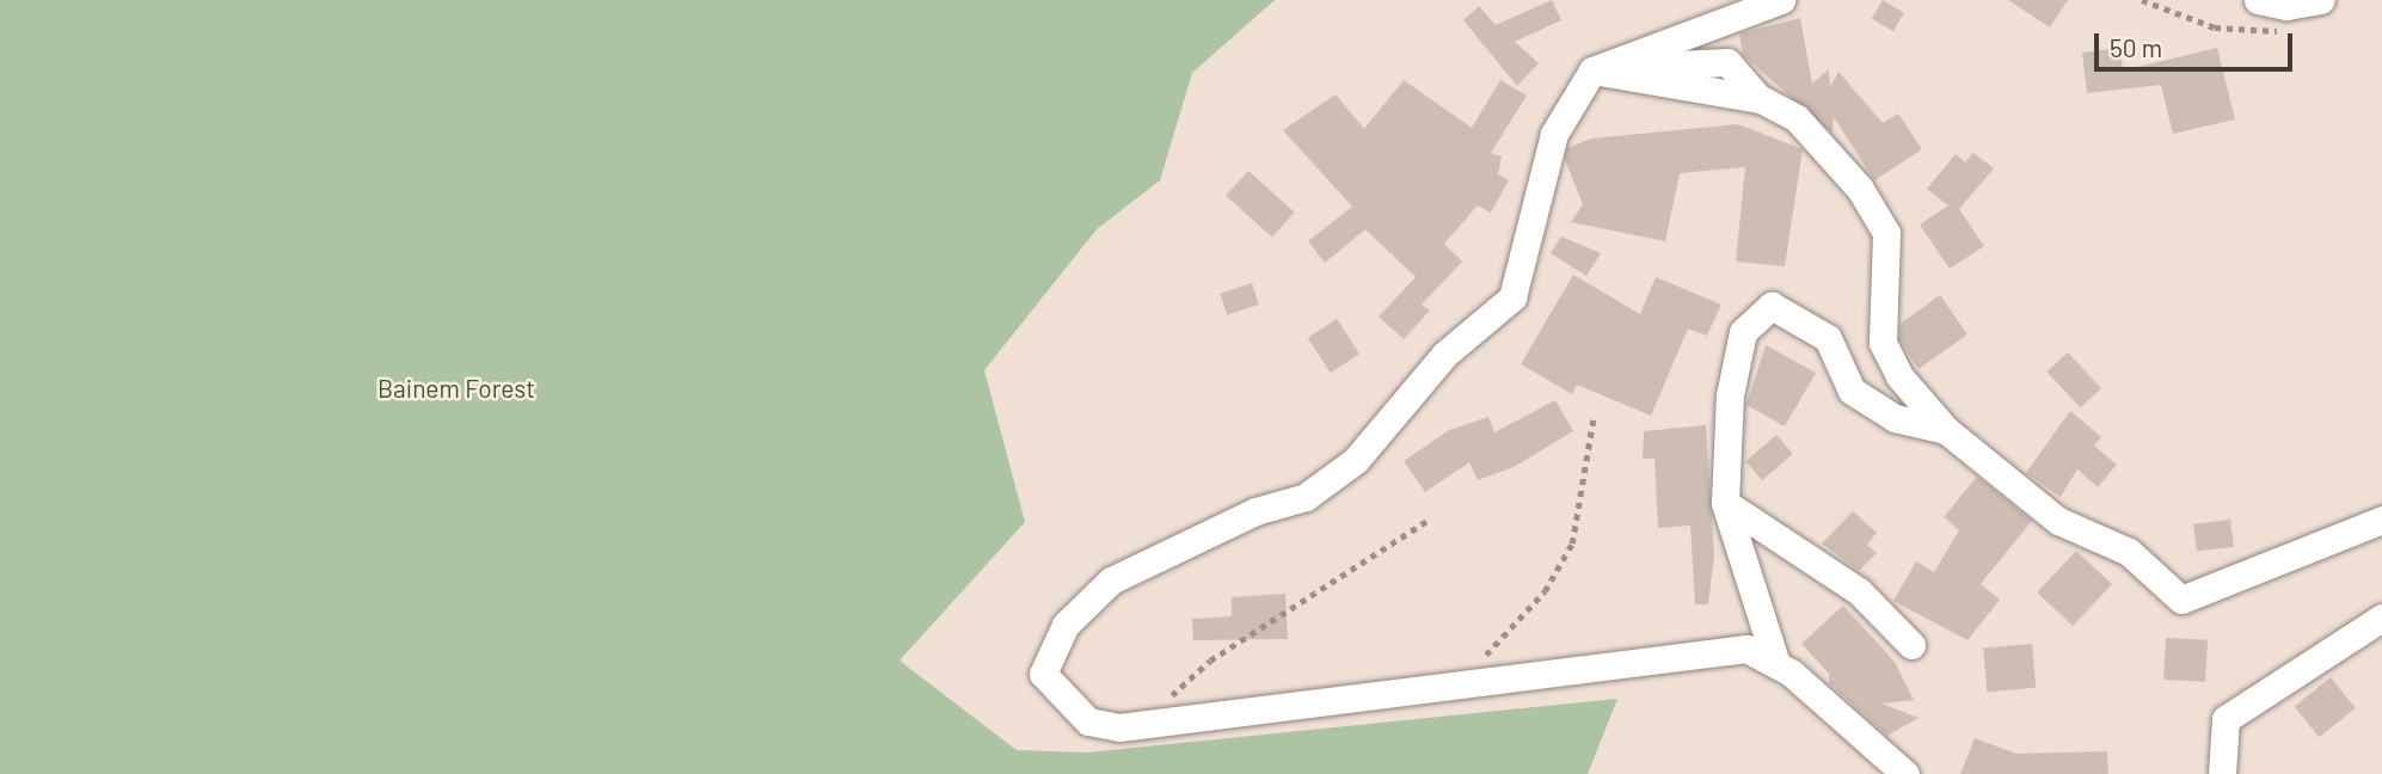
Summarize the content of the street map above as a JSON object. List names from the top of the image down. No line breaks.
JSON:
{"parks":["Bainem Forest"],"scale_bar":"50 m"}
